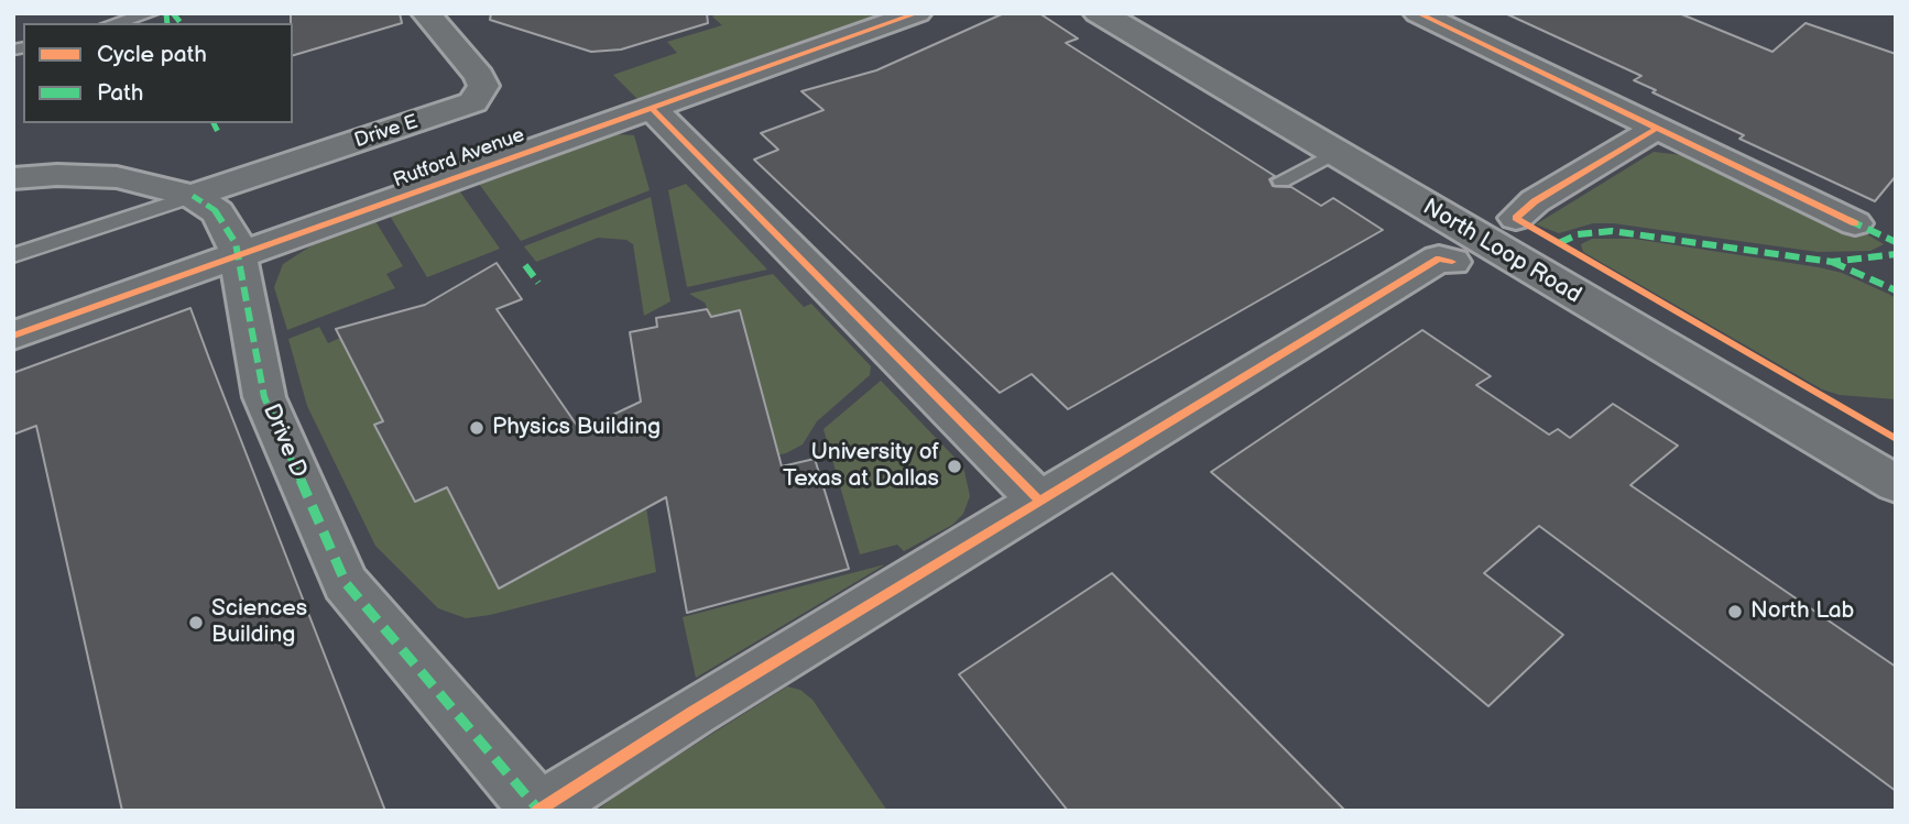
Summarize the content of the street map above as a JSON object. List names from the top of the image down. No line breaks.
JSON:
{"streets":{"street":["Drive E","Rutford Avenue","North Loop Road","Drive D"]},"crossings":[["Drive E","Drive D"],["Rutford Avenue","Drive D"]],"places":["Physics Building","University of Texas at Dallas","North Lab","Sciences Building"],"legend":["Cycle path","Path"]}
